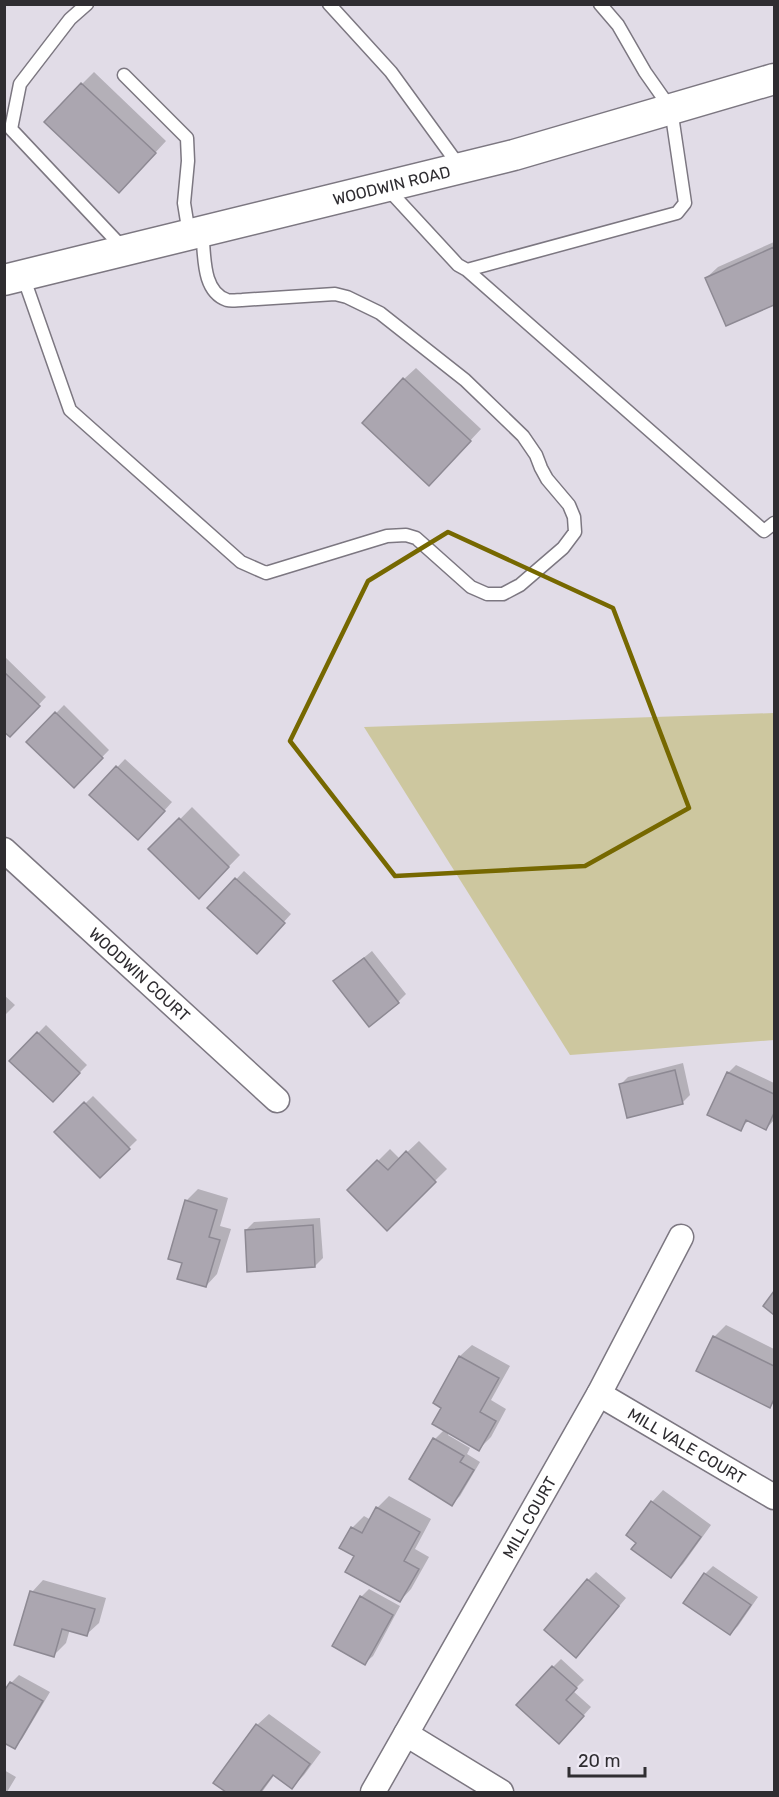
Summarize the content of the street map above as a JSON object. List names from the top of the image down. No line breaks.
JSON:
{"streets":{"street":["WOODWIN ROAD","WOODWIN COURT","MILL VALE COURT","MILL COURT"]},"crossings":[["MILL VALE COURT","MILL COURT"]],"scale_bar":"20 m"}
